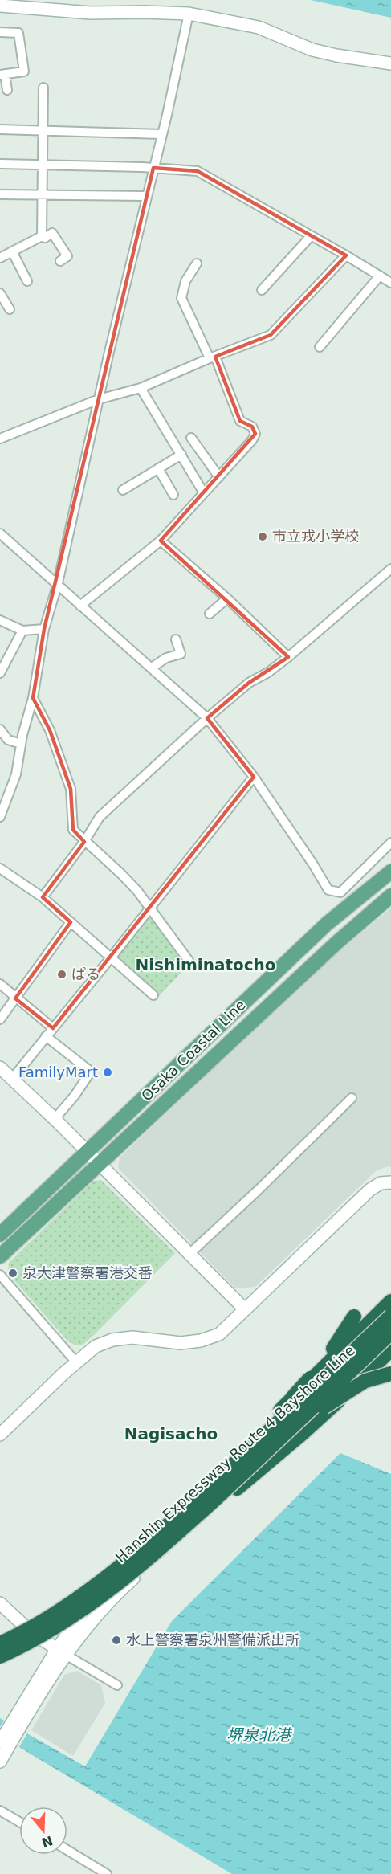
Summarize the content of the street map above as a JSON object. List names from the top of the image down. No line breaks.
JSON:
{"streets":{"highway":["Hanshin Expressway Route 4 Bayshore Line"],"main road":["Osaka Coastal Line"]},"districts":["Nishiminatocho","Nagisacho"],"water":["堺泉北港"],"places":["市立戎小学校","ぱる","FamilyMart","泉大津警察署港交番","水上警察署泉州警備派出所"],"north":"bottom"}
